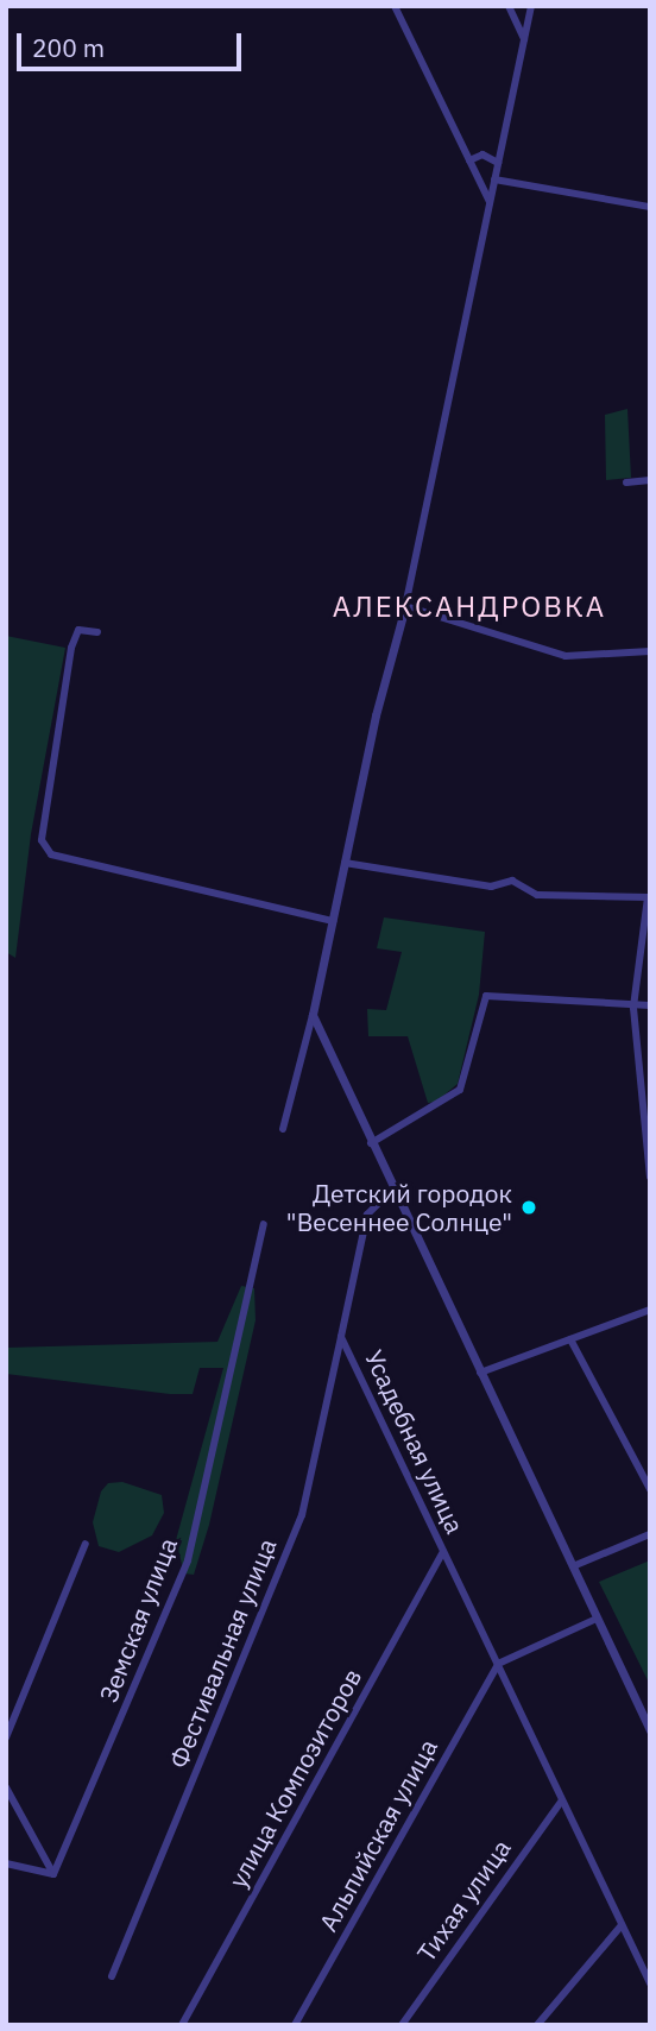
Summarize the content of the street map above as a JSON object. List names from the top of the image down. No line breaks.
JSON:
{"streets":{"street":["Усадебная улица","Земская улица","Фестивальная улица","улица Композиторов","Альпийская улица","Тихая улица"]},"crossings":[["Усадебная улица","Фестивальная улица"],["Усадебная улица","улица Композиторов"],["Усадебная улица","Альпийская улица"],["Усадебная улица","Тихая улица"]],"districts":["АЛЕКСАНДРОВКА"],"places":["Детский городок \"Весеннее Солнце\""],"scale_bar":"200 m"}
